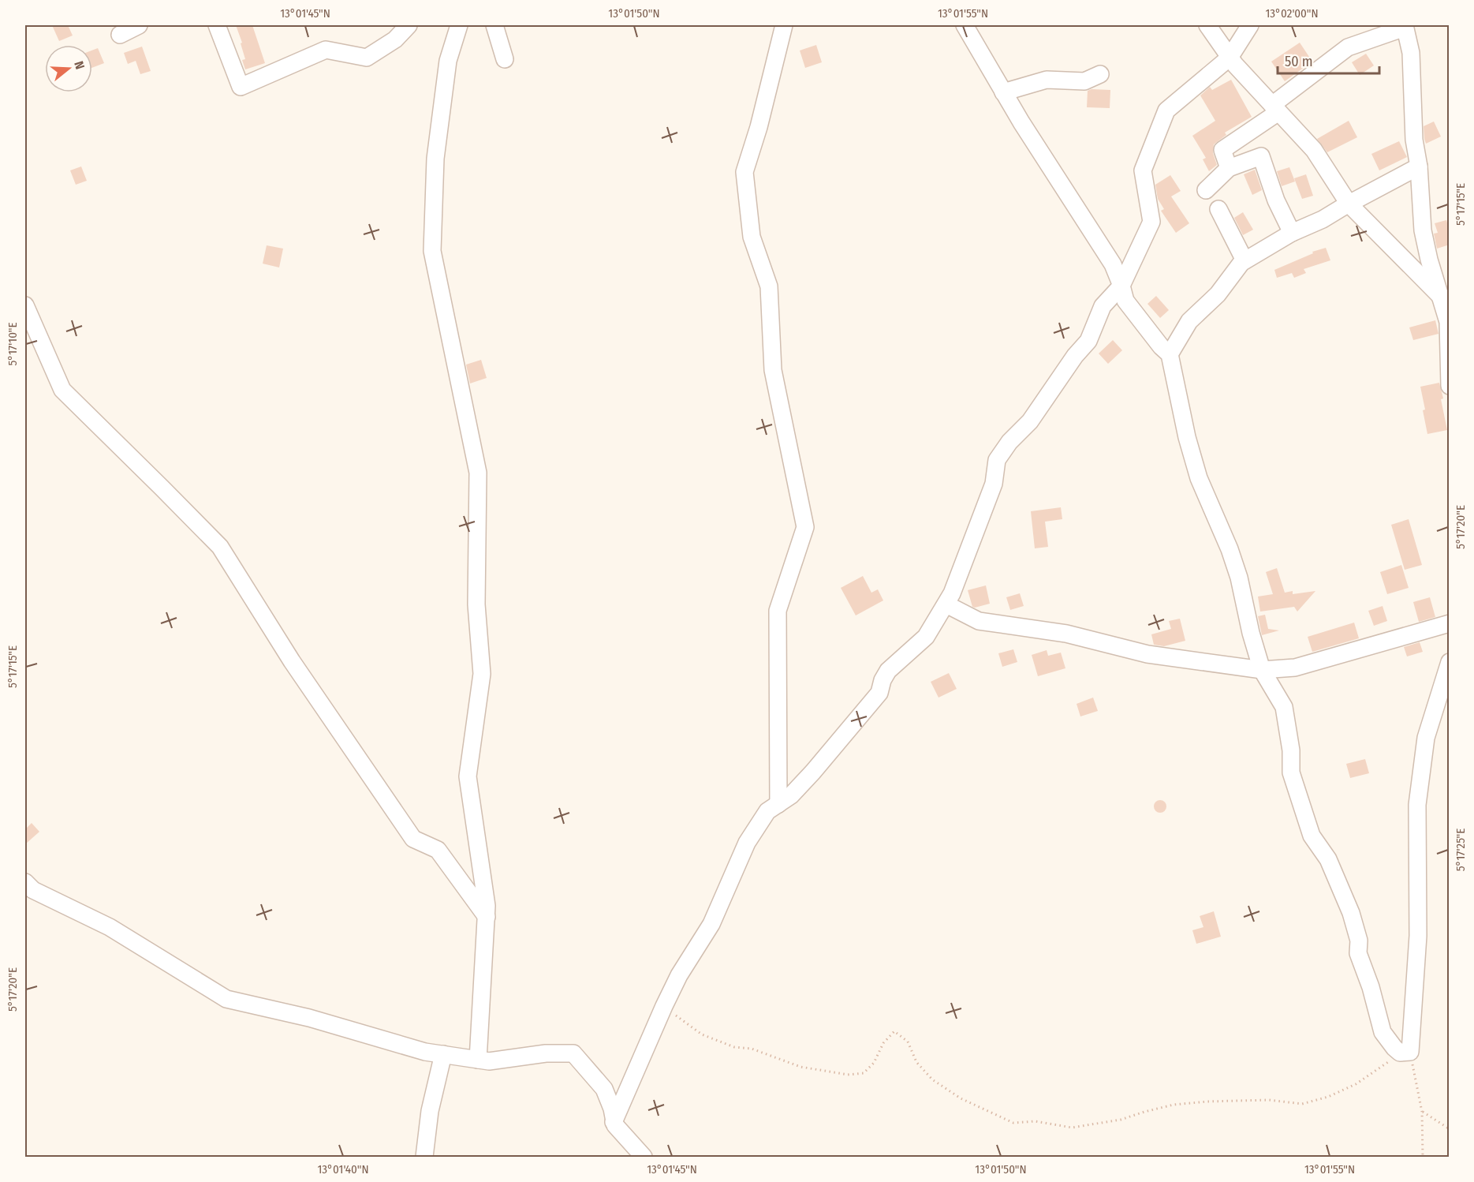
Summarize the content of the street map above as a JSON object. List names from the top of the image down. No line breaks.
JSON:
{"scale_bar":"50 m","north":"right","coordinates":["13°01'45\"N","13°01'50\"N","13°01'55\"N","13°02'00\"N","5°17'15\"E","5°17'10\"E","5°17'20\"E","5°17'25\"E","13°01'40\"N"]}
